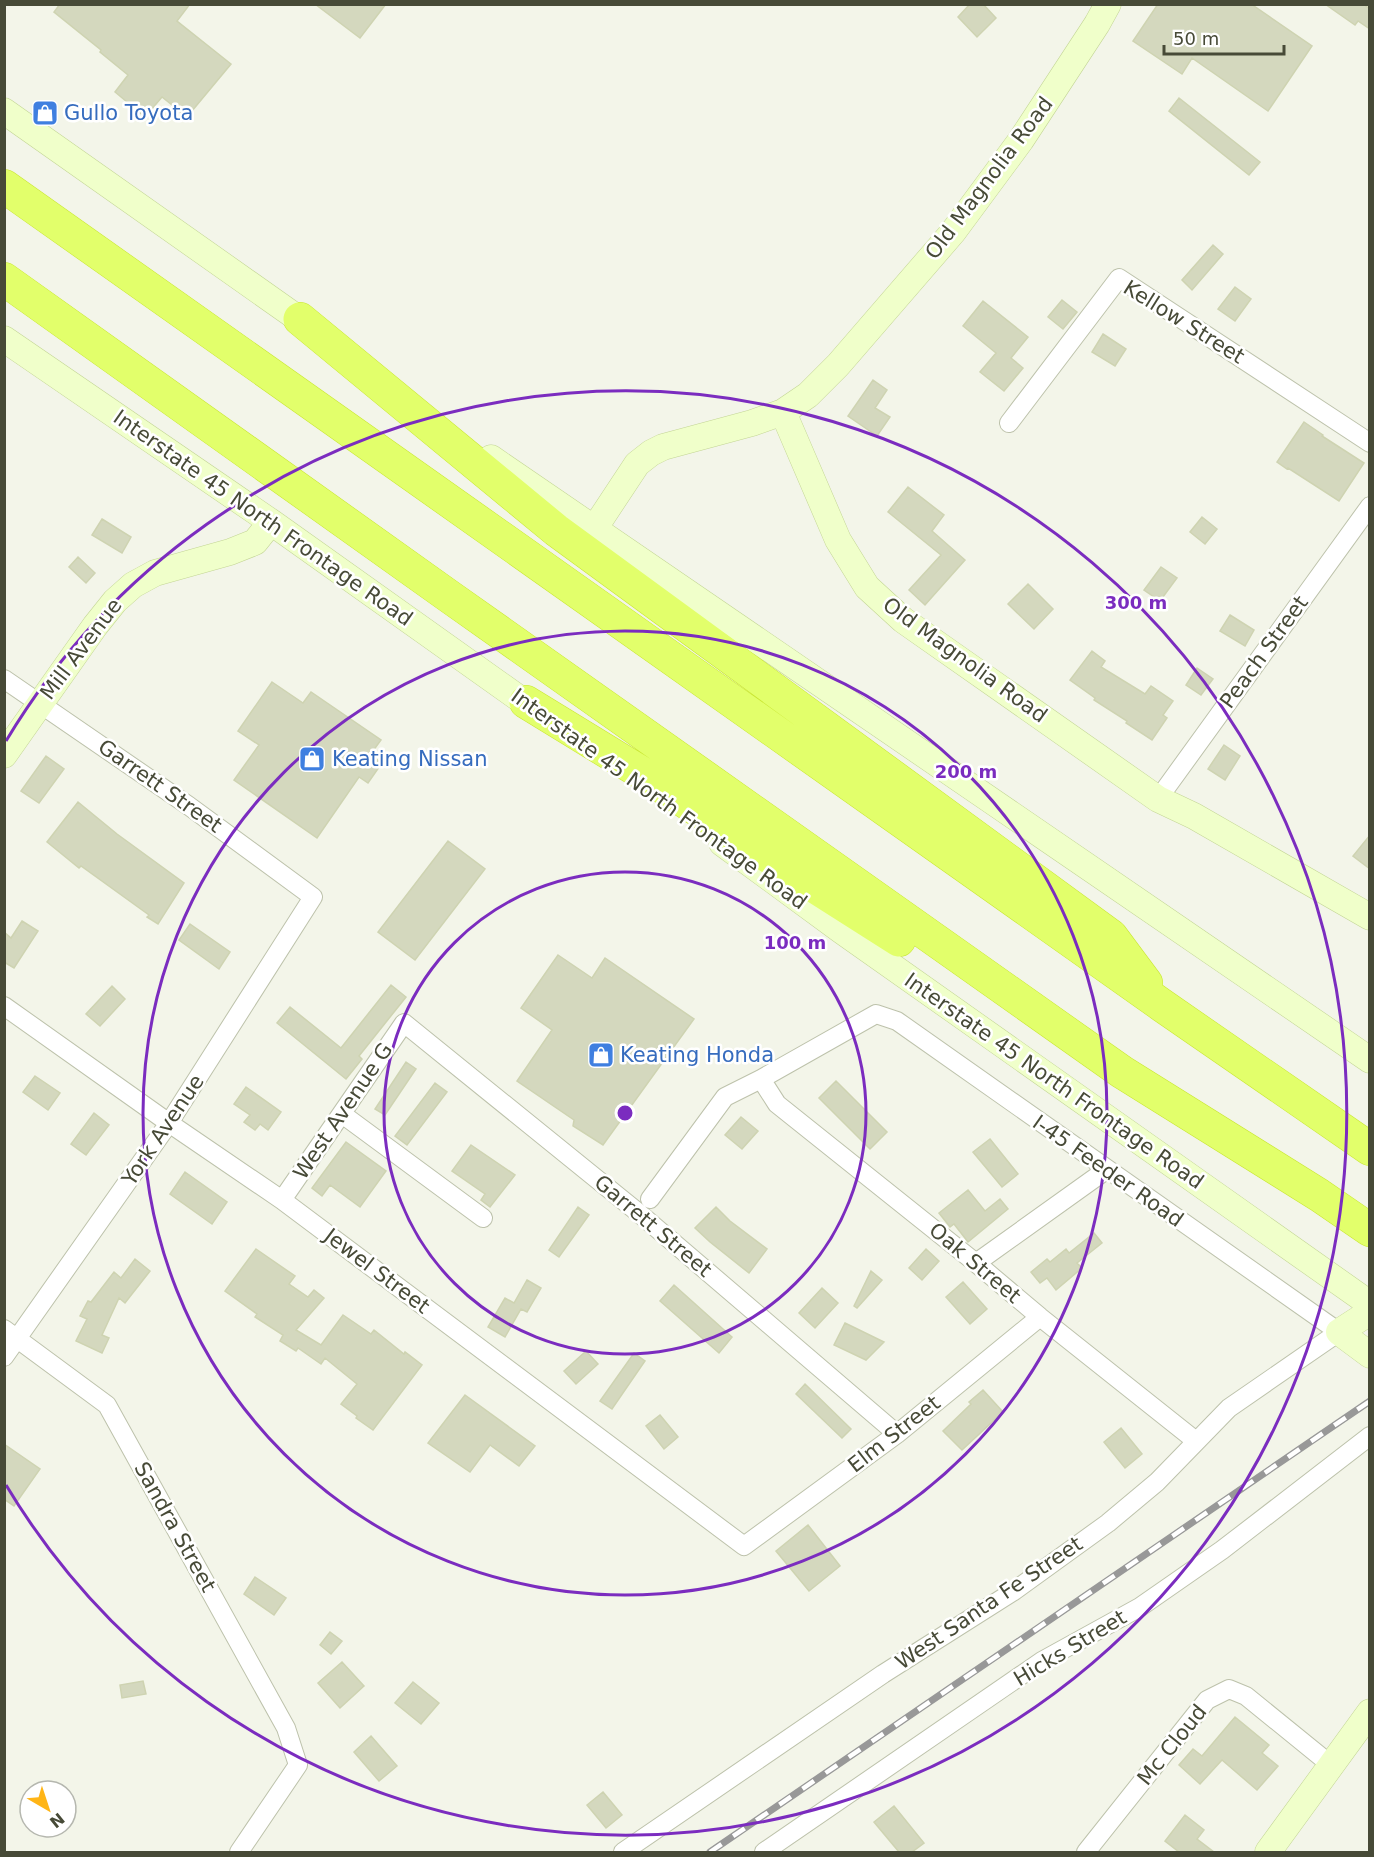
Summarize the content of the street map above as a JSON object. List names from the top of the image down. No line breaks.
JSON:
{"streets":{"main road":["Old Magnolia Road","Interstate 45 North Frontage Road","Mill Avenue"],"street":["Kellow Street","Peach Street","Garrett Street","West Avenue G","York Avenue","I-45 Feeder Road","Oak Street","Jewel Street","Elm Street","Sandra Street","West Santa Fe Street","Hicks Street","Mc Cloud"]},"crossings":[["Old Magnolia Road","Peach Street"],["Interstate 45 North Frontage Road","Mill Avenue"],["Mill Avenue","Garrett Street"],["Garrett Street","West Avenue G"],["Garrett Street","York Avenue"],["Garrett Street","Elm Street"],["West Avenue G","Jewel Street"],["York Avenue","Jewel Street"],["York Avenue","Sandra Street"],["I-45 Feeder Road","Oak Street"],["I-45 Feeder Road","West Santa Fe Street"],["Oak Street","Elm Street"],["Oak Street","West Santa Fe Street"],["Jewel Street","Elm Street"]],"places":{"shop":["Gullo Toyota","Keating Nissan","Keating Honda"]},"scale_bar":"50 m","north":"bottom right","rings":["300 m","200 m","100 m"]}
